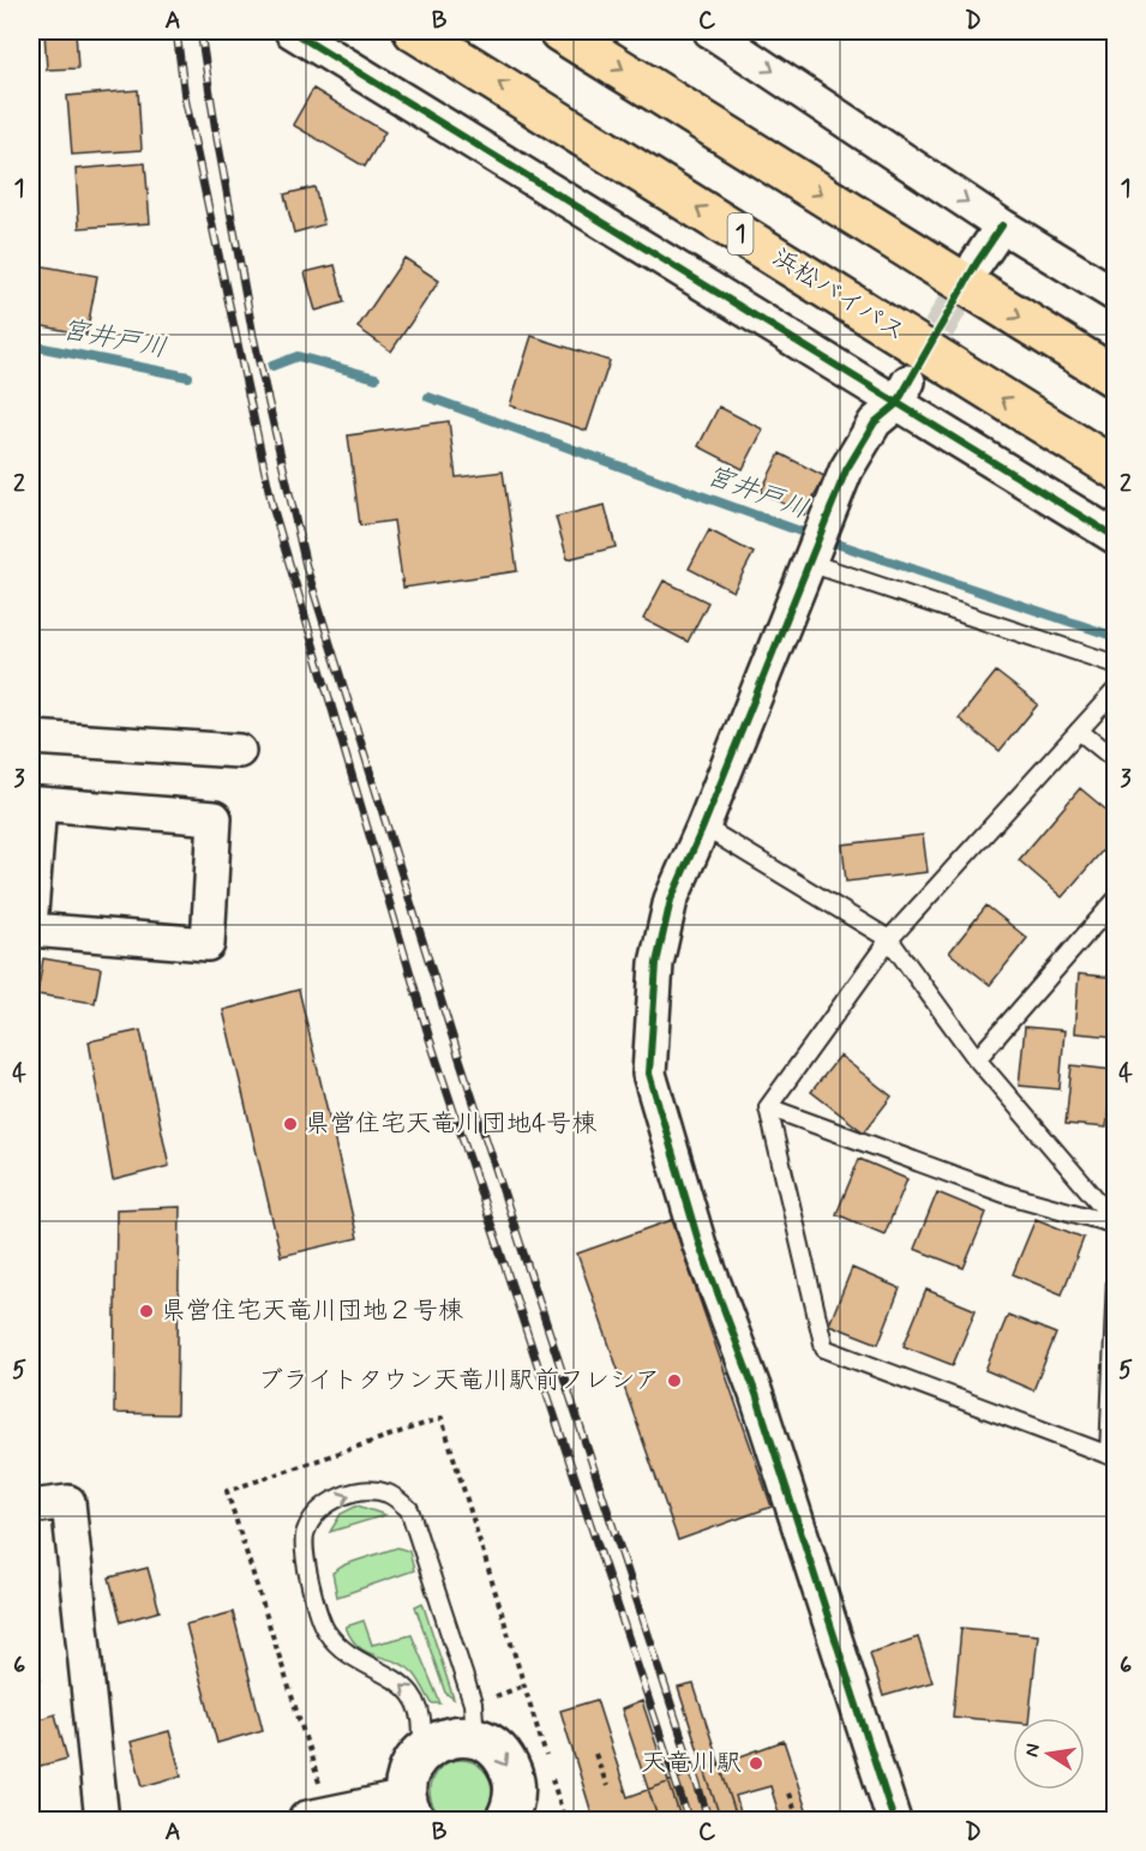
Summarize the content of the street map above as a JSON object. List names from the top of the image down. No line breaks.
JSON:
{"streets":{"highway":["1","浜松バイパス"]},"water":["宮井戸川"],"places":["県営住宅天竜川団地4号棟","県営住宅天竜川団地２号棟","ブライトタウン天竜川駅前フレシア","天竜川駅"],"north":"left","grid":{"columns":["A","B","C","D"],"rows":["1","2","3","4","5","6"]}}
